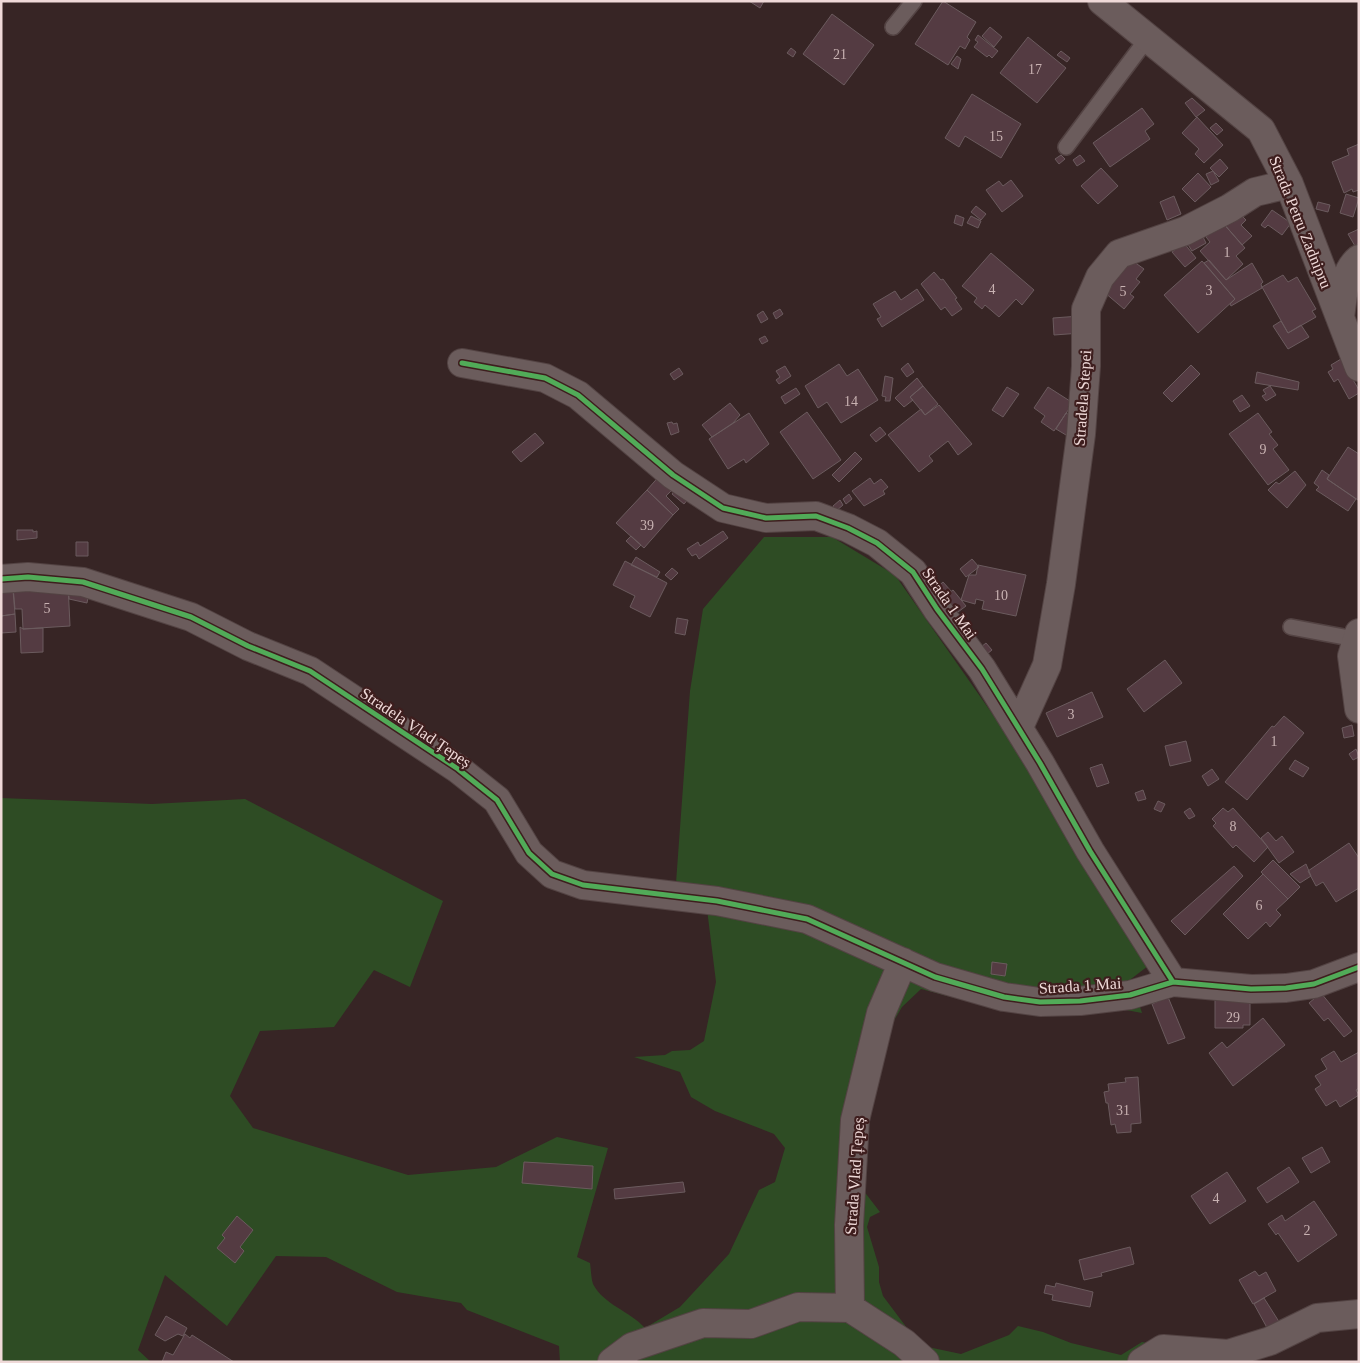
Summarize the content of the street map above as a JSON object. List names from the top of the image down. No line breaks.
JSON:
{"streets":{"street":["Strada Petru Zadnipru","Stradela Stepei","Strada 1 Mai","Stradela Vlad Țepeș","Strada Vlad Țepeș"]},"crossings":[["Strada Petru Zadnipru","Stradela Stepei"],["Stradela Stepei","Strada 1 Mai"],["Strada 1 Mai","Stradela Vlad Țepeș"],["Strada 1 Mai","Strada Vlad Țepeș"],["Stradela Vlad Țepeș","Strada Vlad Țepeș"]],"house_numbers":["21","17","15","1","4","3","5","14","9","39","10","5","3","1","8","6","29","31","4","2"]}
